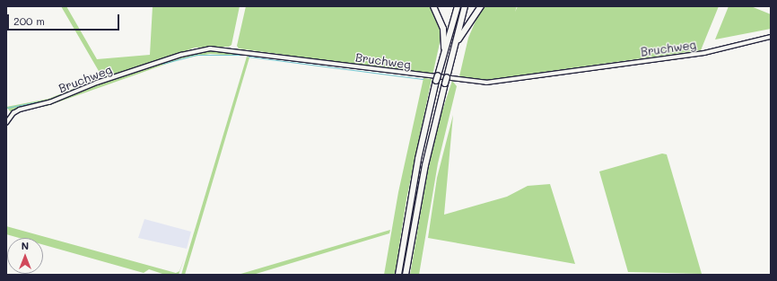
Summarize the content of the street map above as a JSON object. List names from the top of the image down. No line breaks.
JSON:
{"streets":{"street":["Bruchweg"]},"scale_bar":"200 m","north":"top"}
